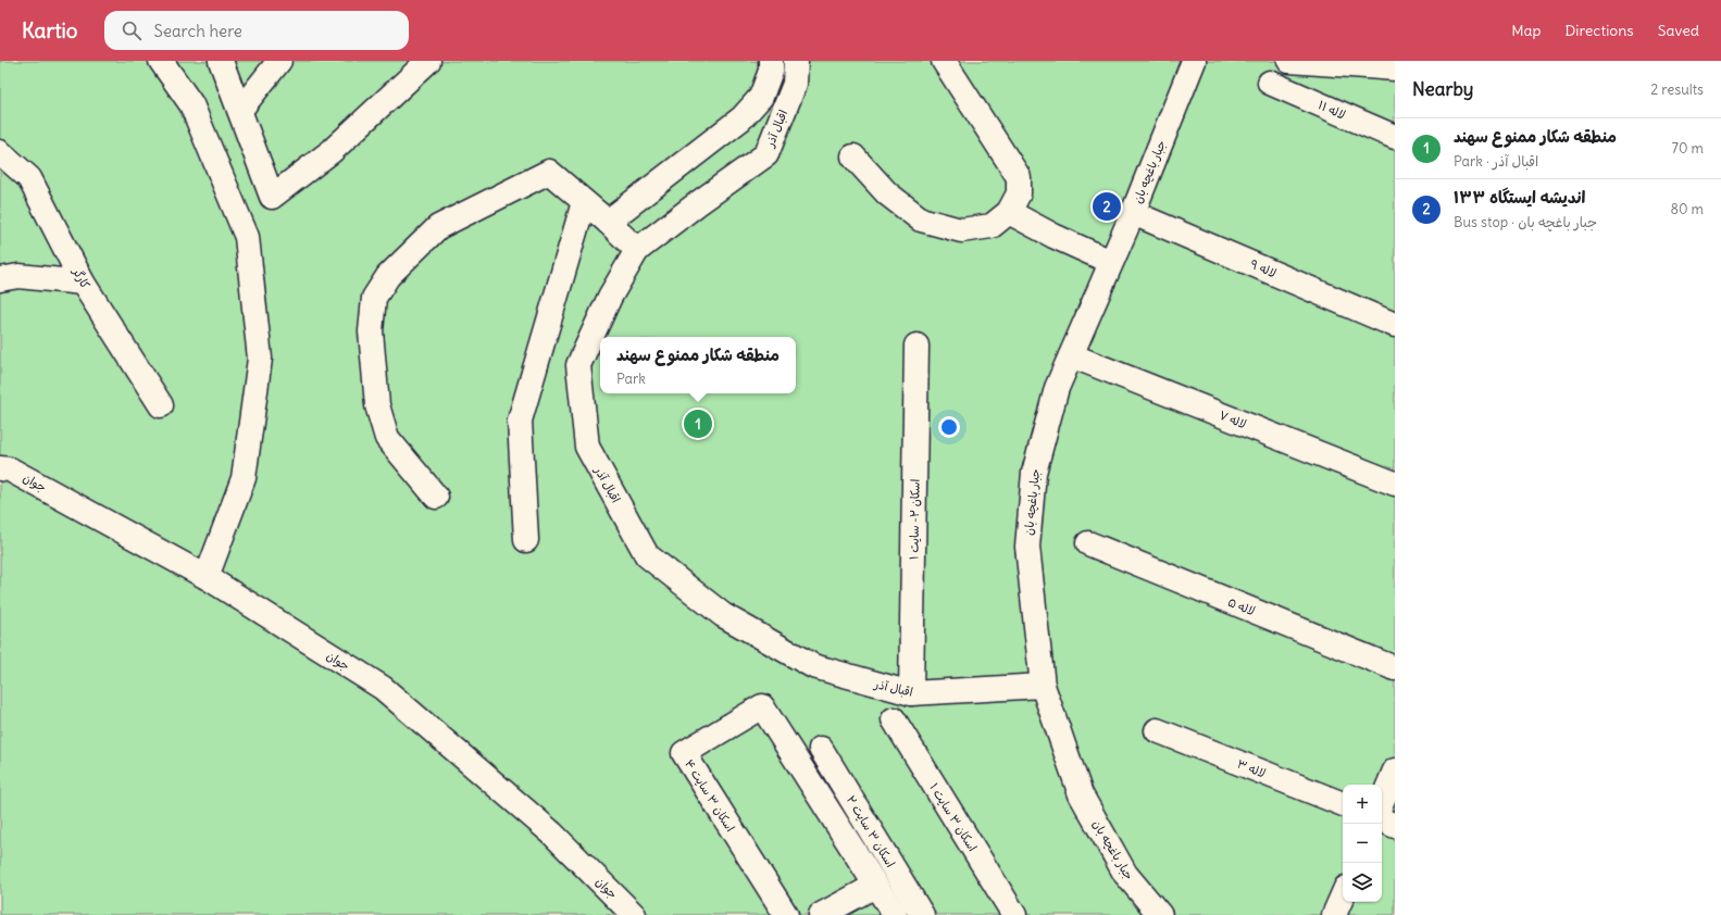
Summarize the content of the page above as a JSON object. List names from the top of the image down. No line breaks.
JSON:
{"streets":{"street":["لاله ۱۱","اقبال آذر","جبار باغچه بان","لاله ۹","کارگر","لاله ۷","جوان","اسکان ۲- سایت ۱","لاله ۵","لاله ۳","اسکان ۳ سایت ۴","اسکان ۳ سایت ۱","اسکان ۳ سایت ۲"]},"crossings":[["اقبال آذر","جبار باغچه بان"],["اقبال آذر","اسکان ۲- سایت ۱"],["جبار باغچه بان","لاله ۹"],["جبار باغچه بان","لاله ۷"]],"page":{"header":"Kartio","search":"Search here","nav":["Map","Directions","Saved"],"heading":["Nearby","2 results"],"list":[{"mark":"1","name":"منطقه شکار ممنوع سهند","note":"Park · اقبال آذر","value":"70 m"},{"mark":"2","name":"اندیشه ایستگاه ۱۳۳","note":"Bus stop · جبار باغچه بان","value":"80 m"}],"pins":["2","1"],"popup":["منطقه شکار ممنوع سهند","Park"],"map_buttons":["+","−"]}}
